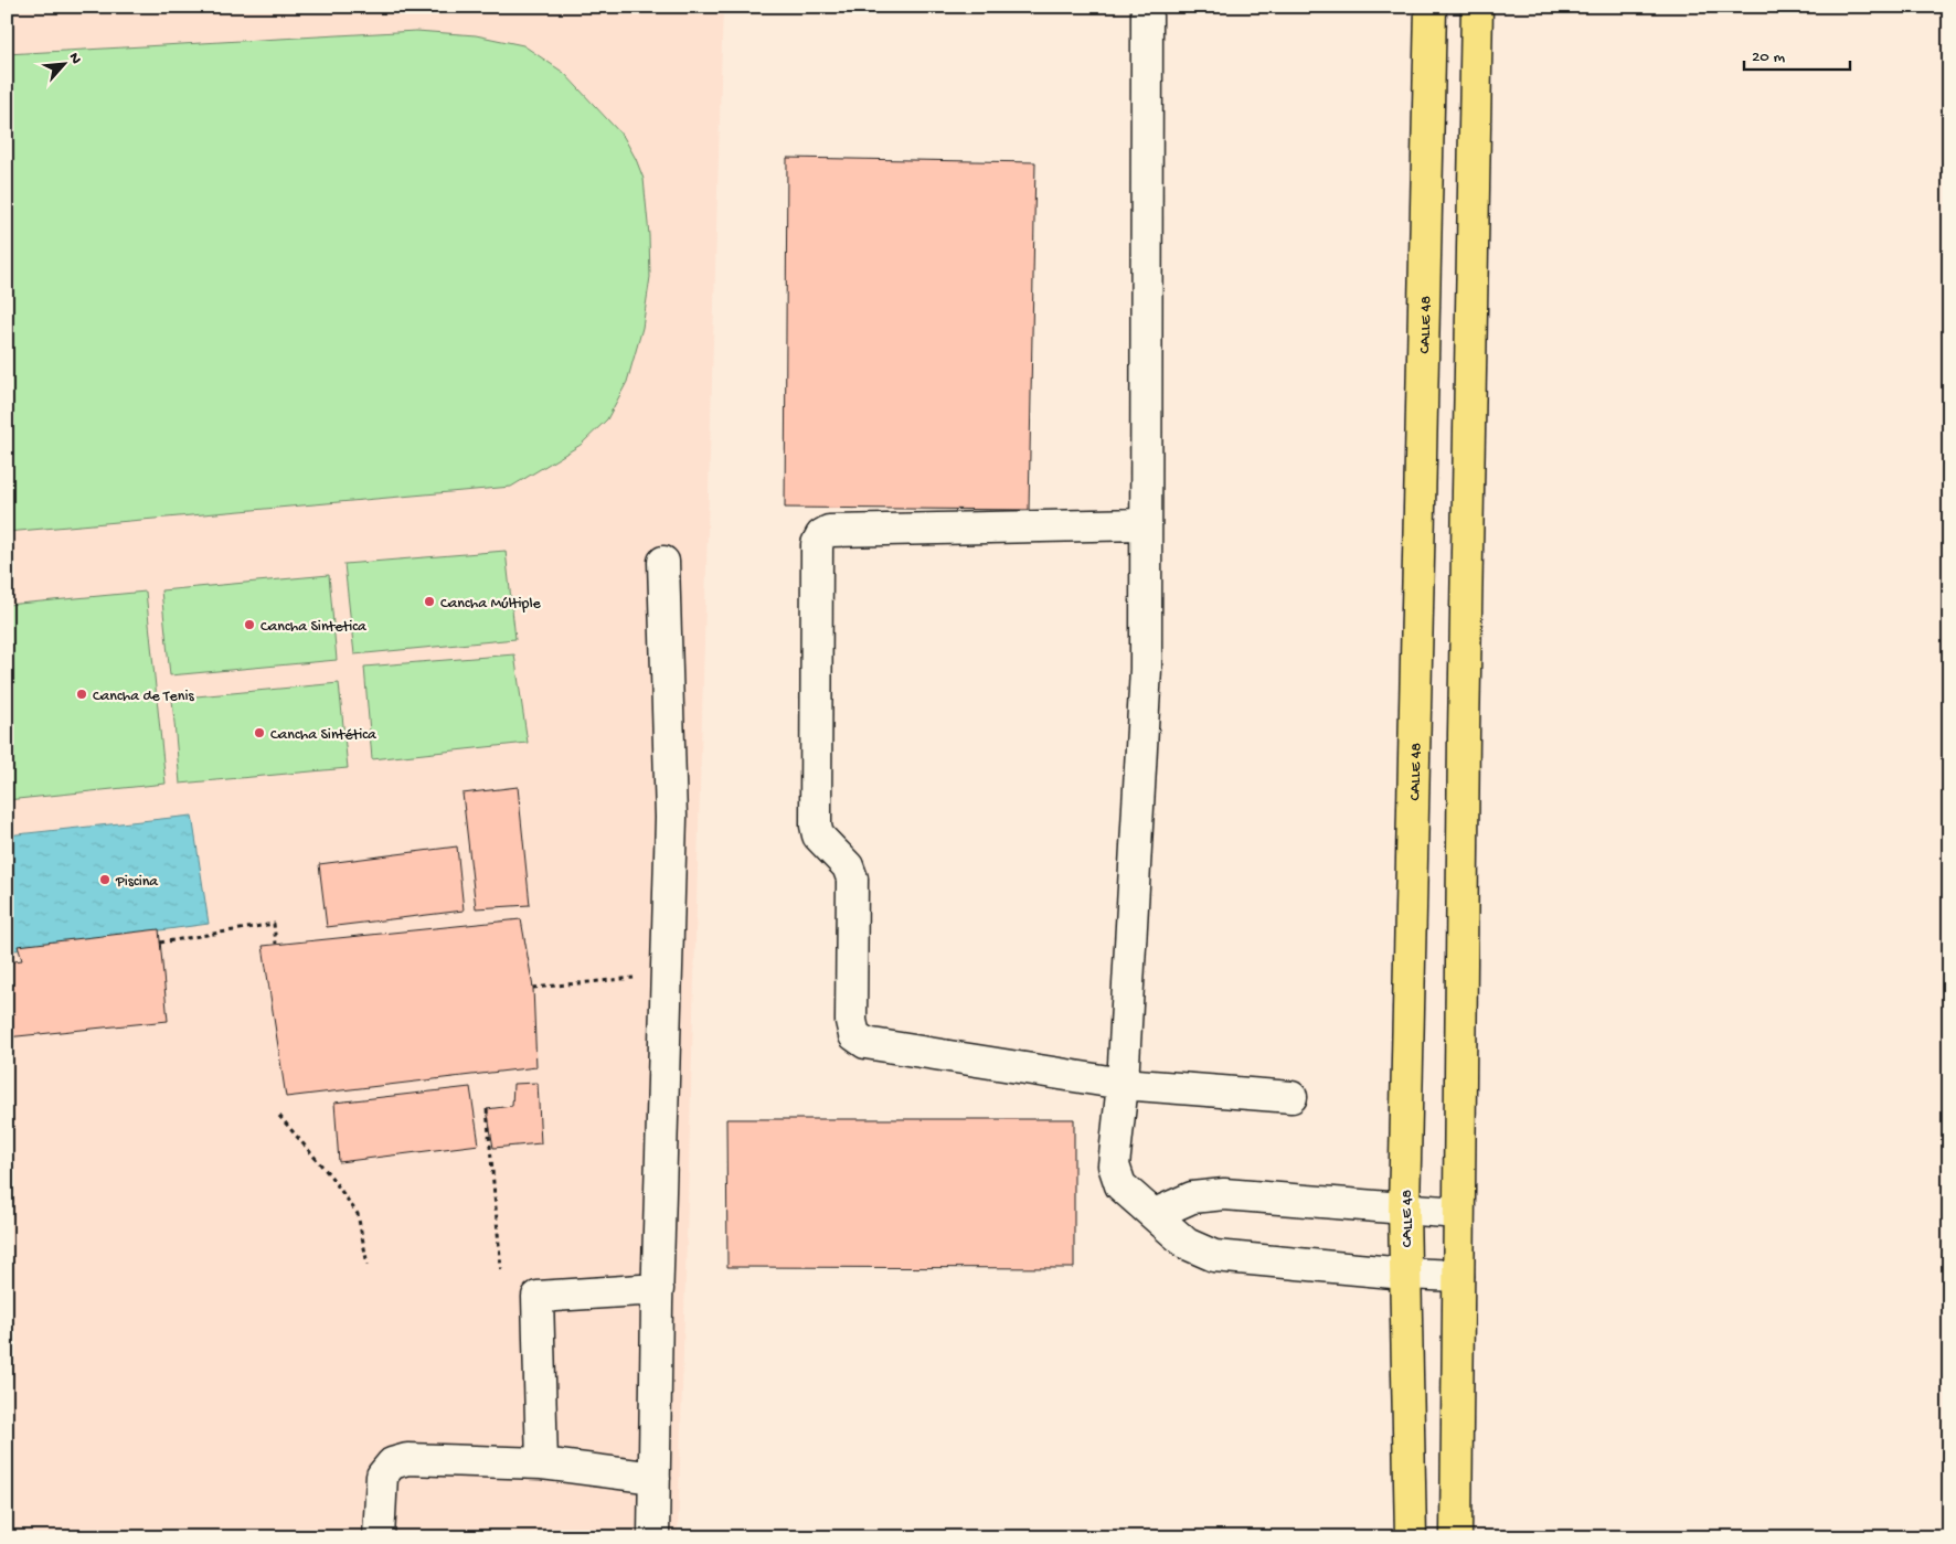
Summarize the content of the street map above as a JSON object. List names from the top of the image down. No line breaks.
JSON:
{"streets":{"main road":["CALLE 48"]},"places":["Cancha Múltiple","Cancha Sintetica","Cancha de Tenis","Cancha Sintética","Piscina"],"scale_bar":"20 m","north":"top right"}
